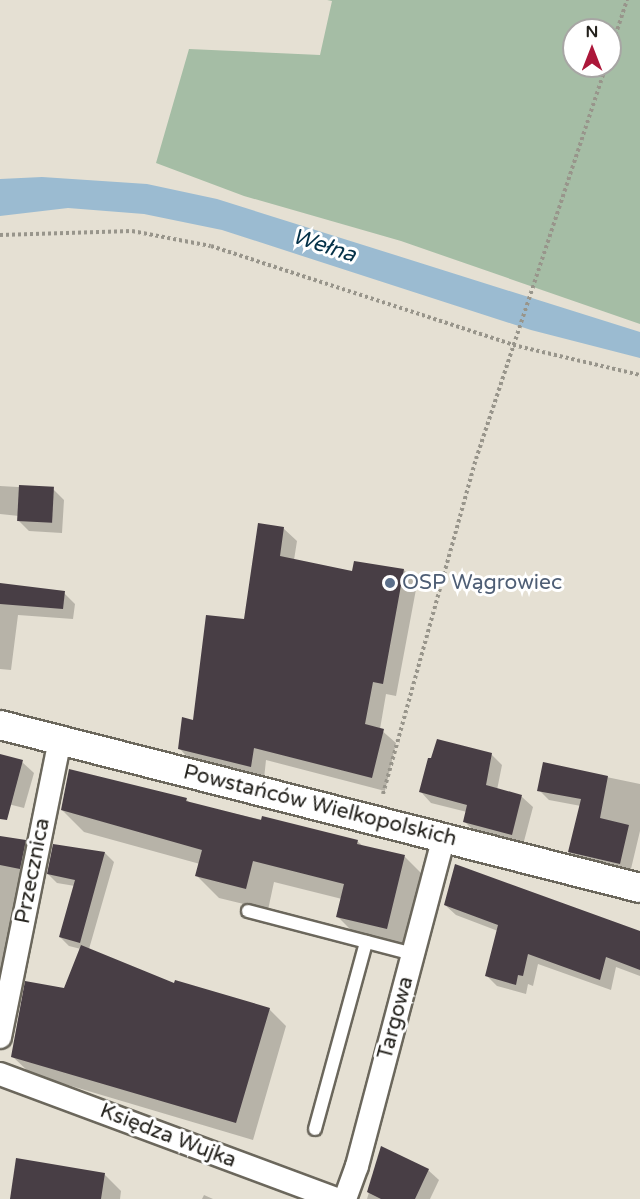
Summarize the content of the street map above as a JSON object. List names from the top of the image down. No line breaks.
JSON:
{"streets":{"street":["Powstańców Wielkopolskich","Przecznica","Targowa","Księdza Wujka"]},"crossings":[["Powstańców Wielkopolskich","Przecznica"],["Powstańców Wielkopolskich","Targowa"]],"water":["Wełna"],"places":["OSP Wągrowiec"],"north":"top"}
